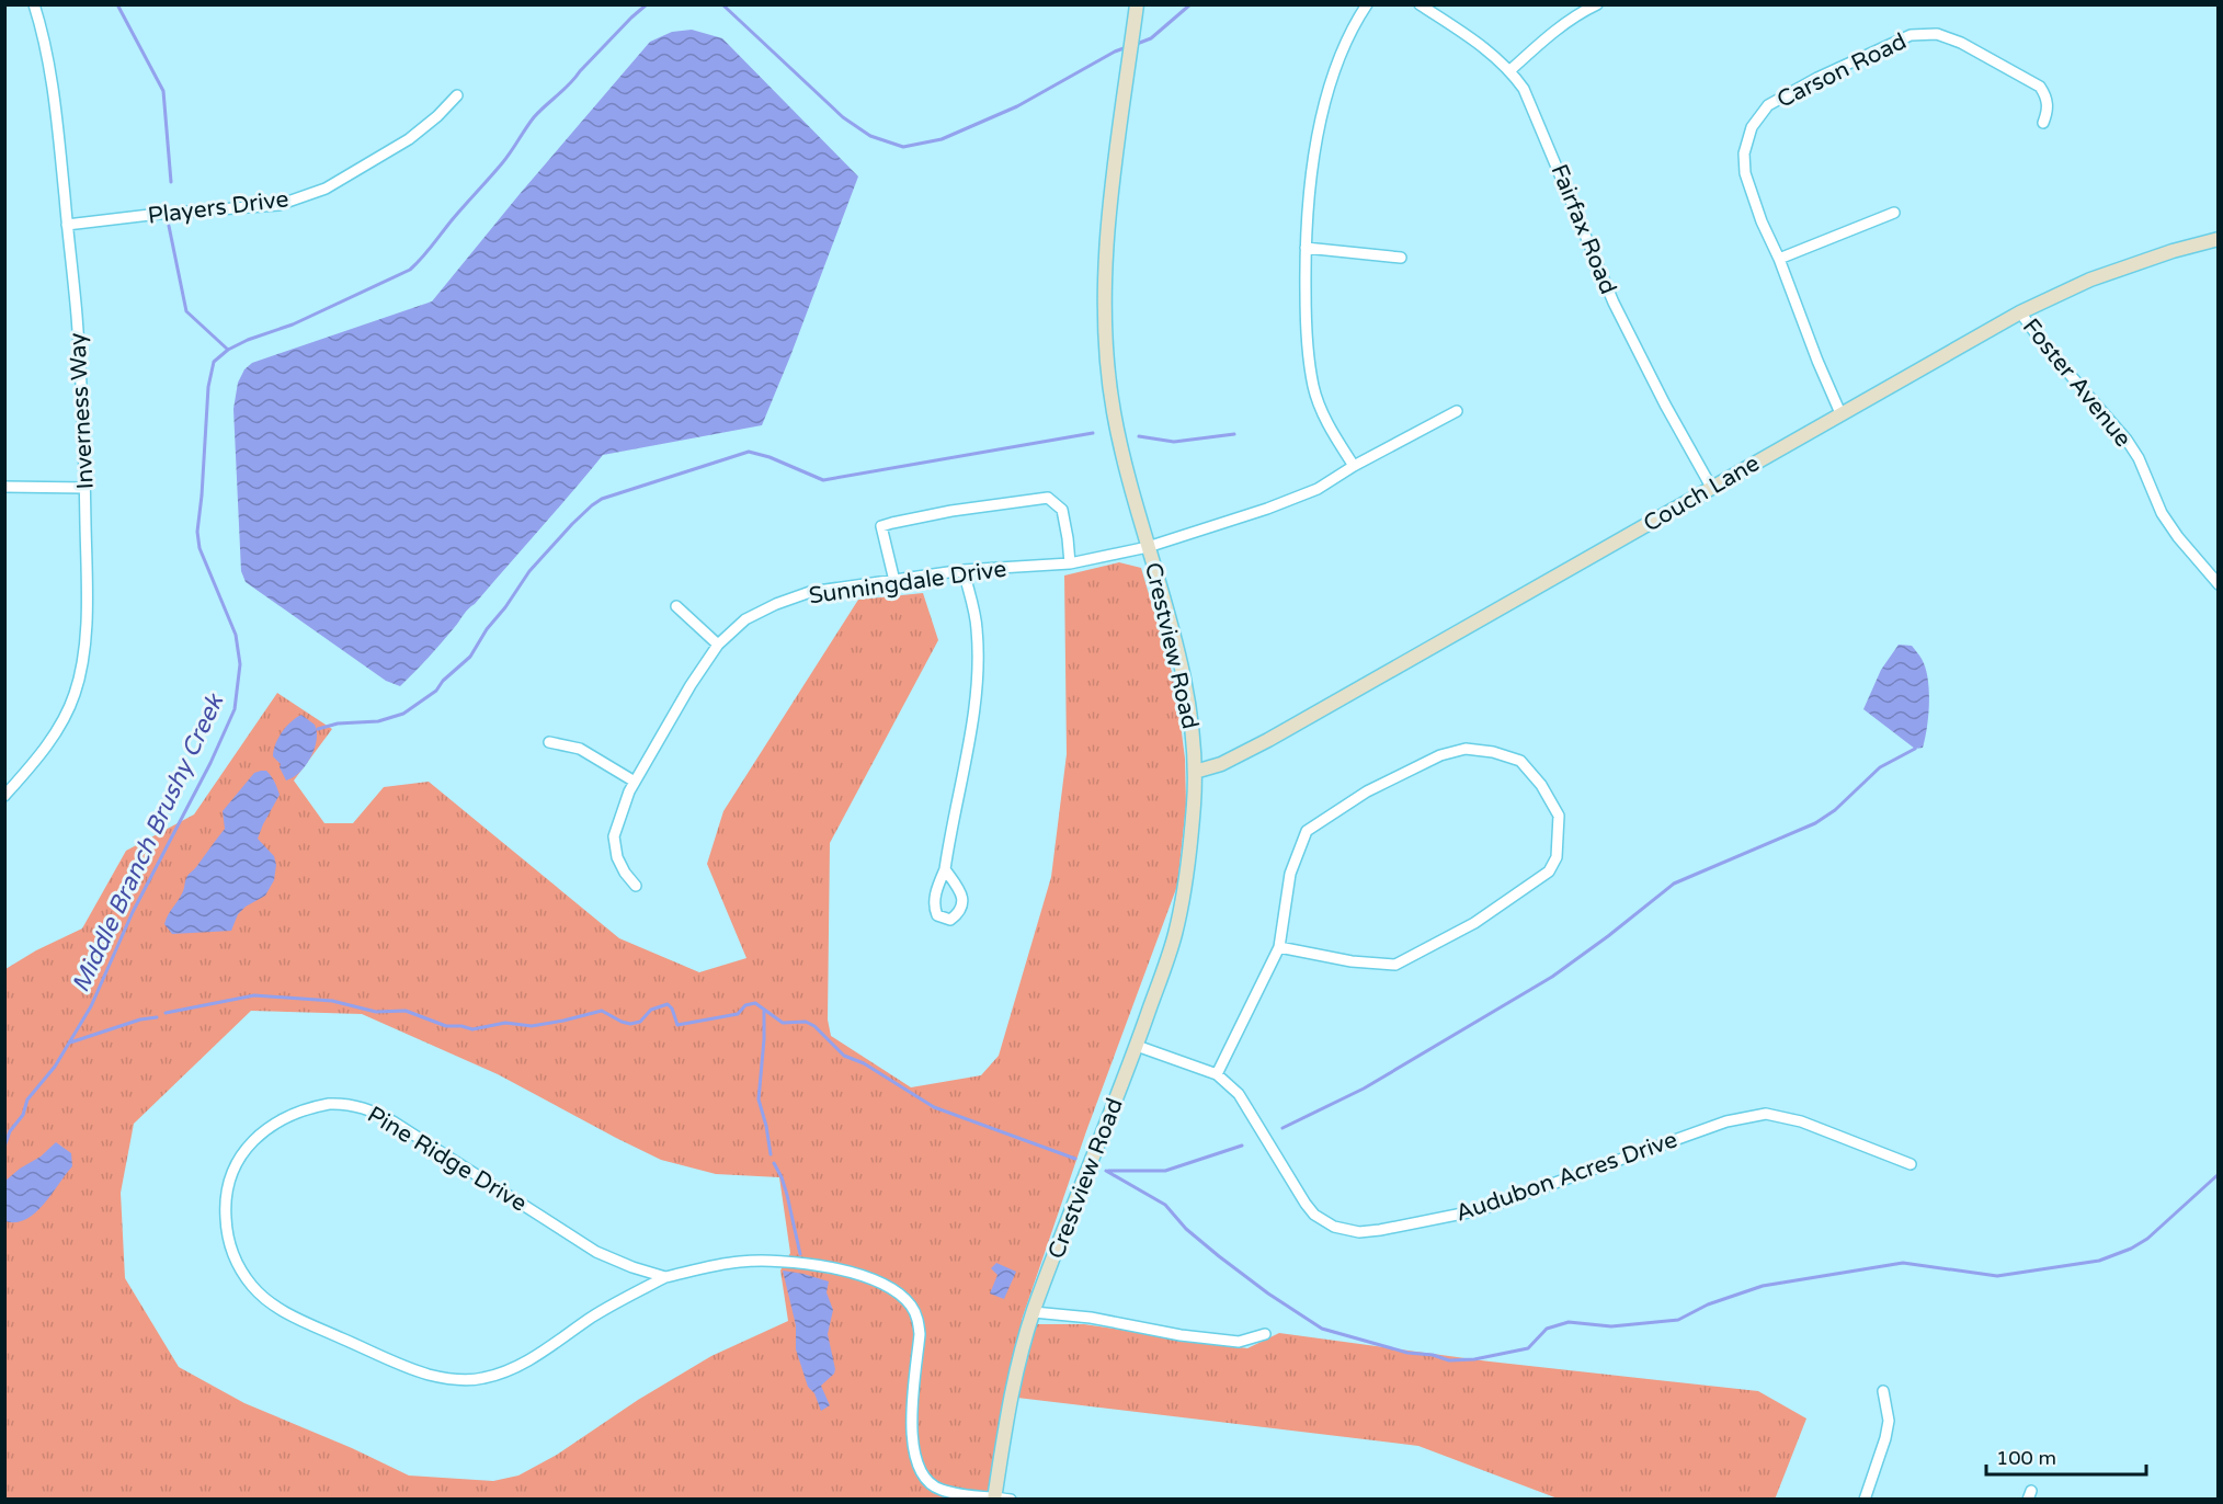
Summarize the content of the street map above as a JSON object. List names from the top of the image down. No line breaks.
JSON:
{"streets":{"street":["Carson Road","Players Drive","Fairfax Road","Foster Avenue","Inverness Way","Couch Lane","Sunningdale Drive","Crestview Road","Pine Ridge Drive","Audubon Acres Drive"]},"crossings":[["Carson Road","Couch Lane"],["Players Drive","Inverness Way"],["Fairfax Road","Couch Lane"],["Foster Avenue","Couch Lane"],["Couch Lane","Crestview Road"],["Sunningdale Drive","Crestview Road"],["Crestview Road","Pine Ridge Drive"],["Crestview Road","Audubon Acres Drive"]],"water":["Middle Branch Brushy Creek"],"scale_bar":"100 m"}
